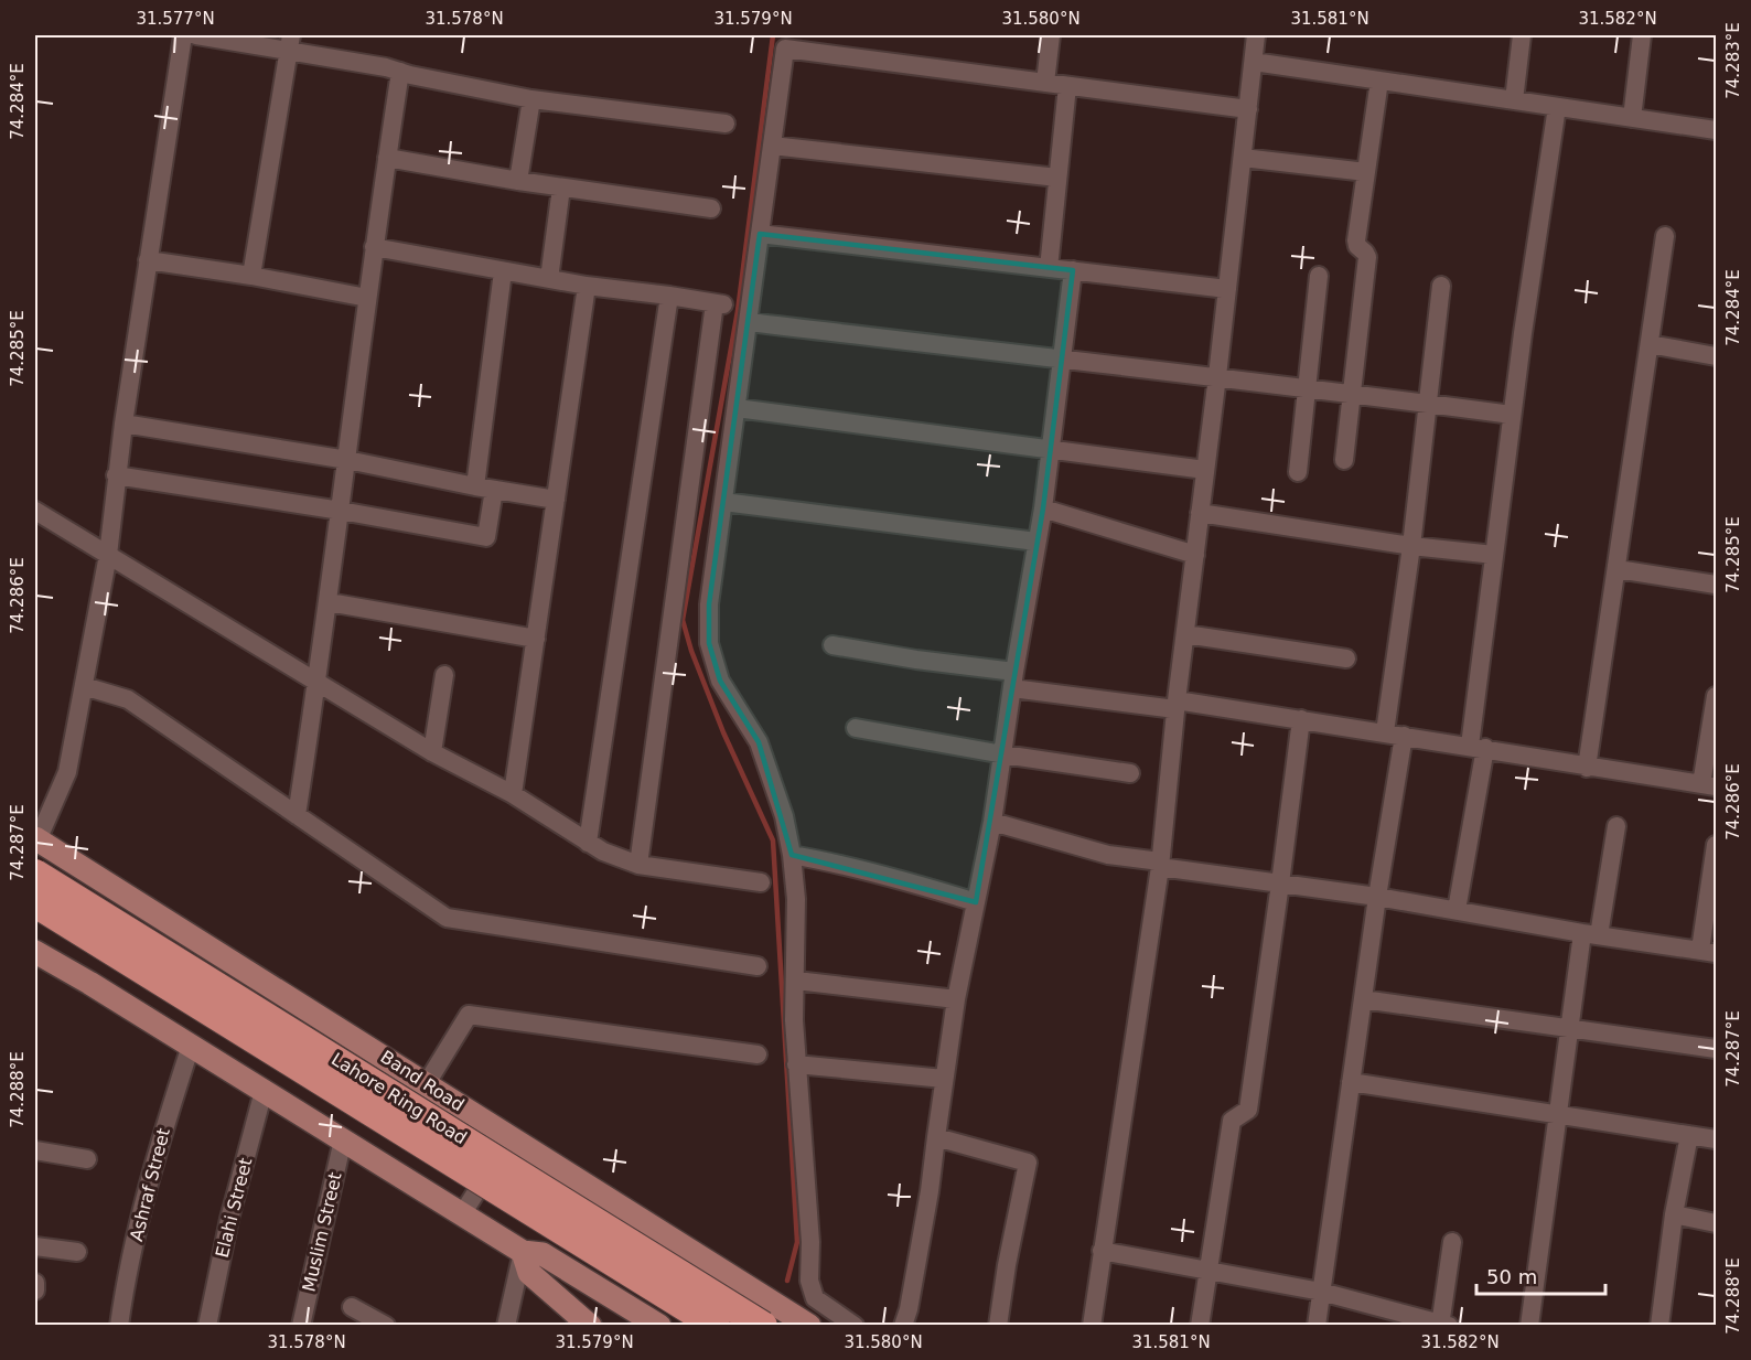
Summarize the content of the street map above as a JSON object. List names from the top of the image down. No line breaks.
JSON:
{"streets":{"highway":["Lahore Ring Road"],"main road":["Band Road"],"street":["Ashraf Street","Elahi Street","Muslim Street"]},"scale_bar":"50 m","coordinates":["31.577°N","31.578°N","31.579°N","31.580°N","31.581°N","31.582°N","74.283°E","74.284°E","74.285°E","74.286°E","74.287°E","74.288°E"]}
